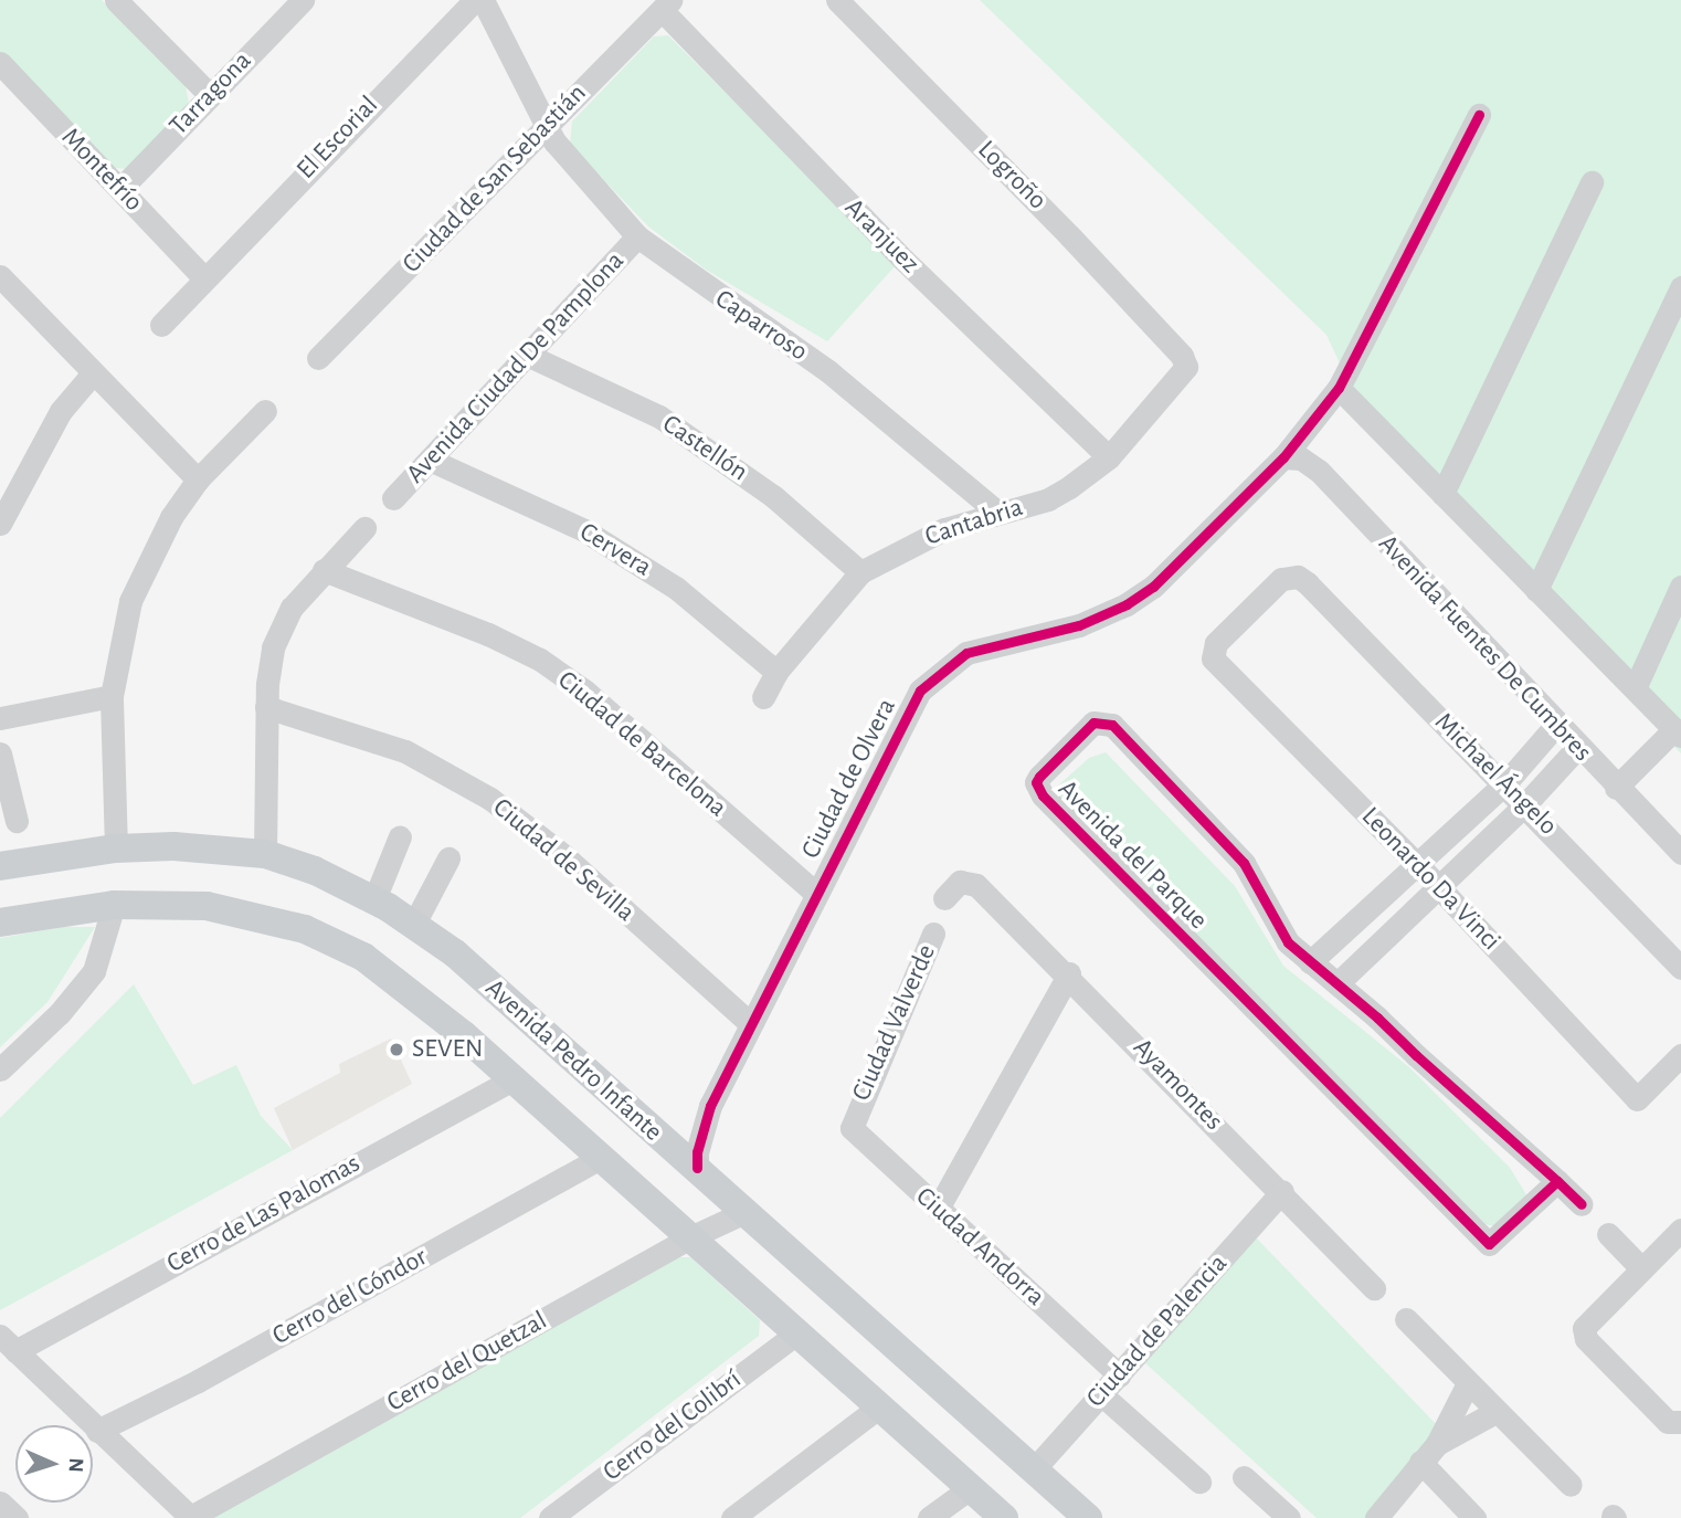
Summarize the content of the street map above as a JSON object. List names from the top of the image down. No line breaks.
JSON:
{"streets":{"main road":["Avenida Pedro Infante"],"street":["Tarragona","El Escorial","Montefrío","Logroño","Ciudad de San Sebastián","Aranjuez","Caparroso","Avenida Ciudad De Pamplona","Castellón","Cantabria","Cervera","Avenida Fuentes De Cumbres","Ciudad de Barcelona","Michael Ángelo","Ciudad de Olvera","Avenida del Parque","Ciudad de Sevilla","Leonardo Da Vinci","Ciudad Valverde","Ayamontes","Cerro de Las Palomas","Ciudad Andorra","Cerro del Cóndor","Ciudad de Palencia","Cerro del Quetzal","Cerro del Colibrí"]},"crossings":[["Tarragona","Montefrío"],["El Escorial","Montefrío"],["Logroño","Cantabria"],["Ciudad de San Sebastián","Aranjuez"],["Ciudad de San Sebastián","Caparroso"],["Aranjuez","Cantabria"],["Caparroso","Avenida Ciudad De Pamplona"],["Caparroso","Cantabria"],["Avenida Ciudad De Pamplona","Castellón"],["Avenida Ciudad De Pamplona","Cervera"],["Castellón","Cantabria"],["Cantabria","Cervera"],["Avenida Fuentes De Cumbres","Ciudad de Olvera"],["Ciudad de Barcelona","Ciudad de Olvera"],["Michael Ángelo","Leonardo Da Vinci"],["Ciudad de Olvera","Ciudad de Sevilla"],["Ciudad de Olvera","Avenida Pedro Infante"],["Ciudad Valverde","Ciudad Andorra"],["Avenida Pedro Infante","Cerro de Las Palomas"],["Avenida Pedro Infante","Cerro del Cóndor"],["Avenida Pedro Infante","Ciudad de Palencia"],["Avenida Pedro Infante","Cerro del Quetzal"],["Avenida Pedro Infante","Cerro del Colibrí"],["Ayamontes","Ciudad de Palencia"],["Ciudad Andorra","Ciudad de Palencia"]],"places":["SEVEN"],"north":"right"}
